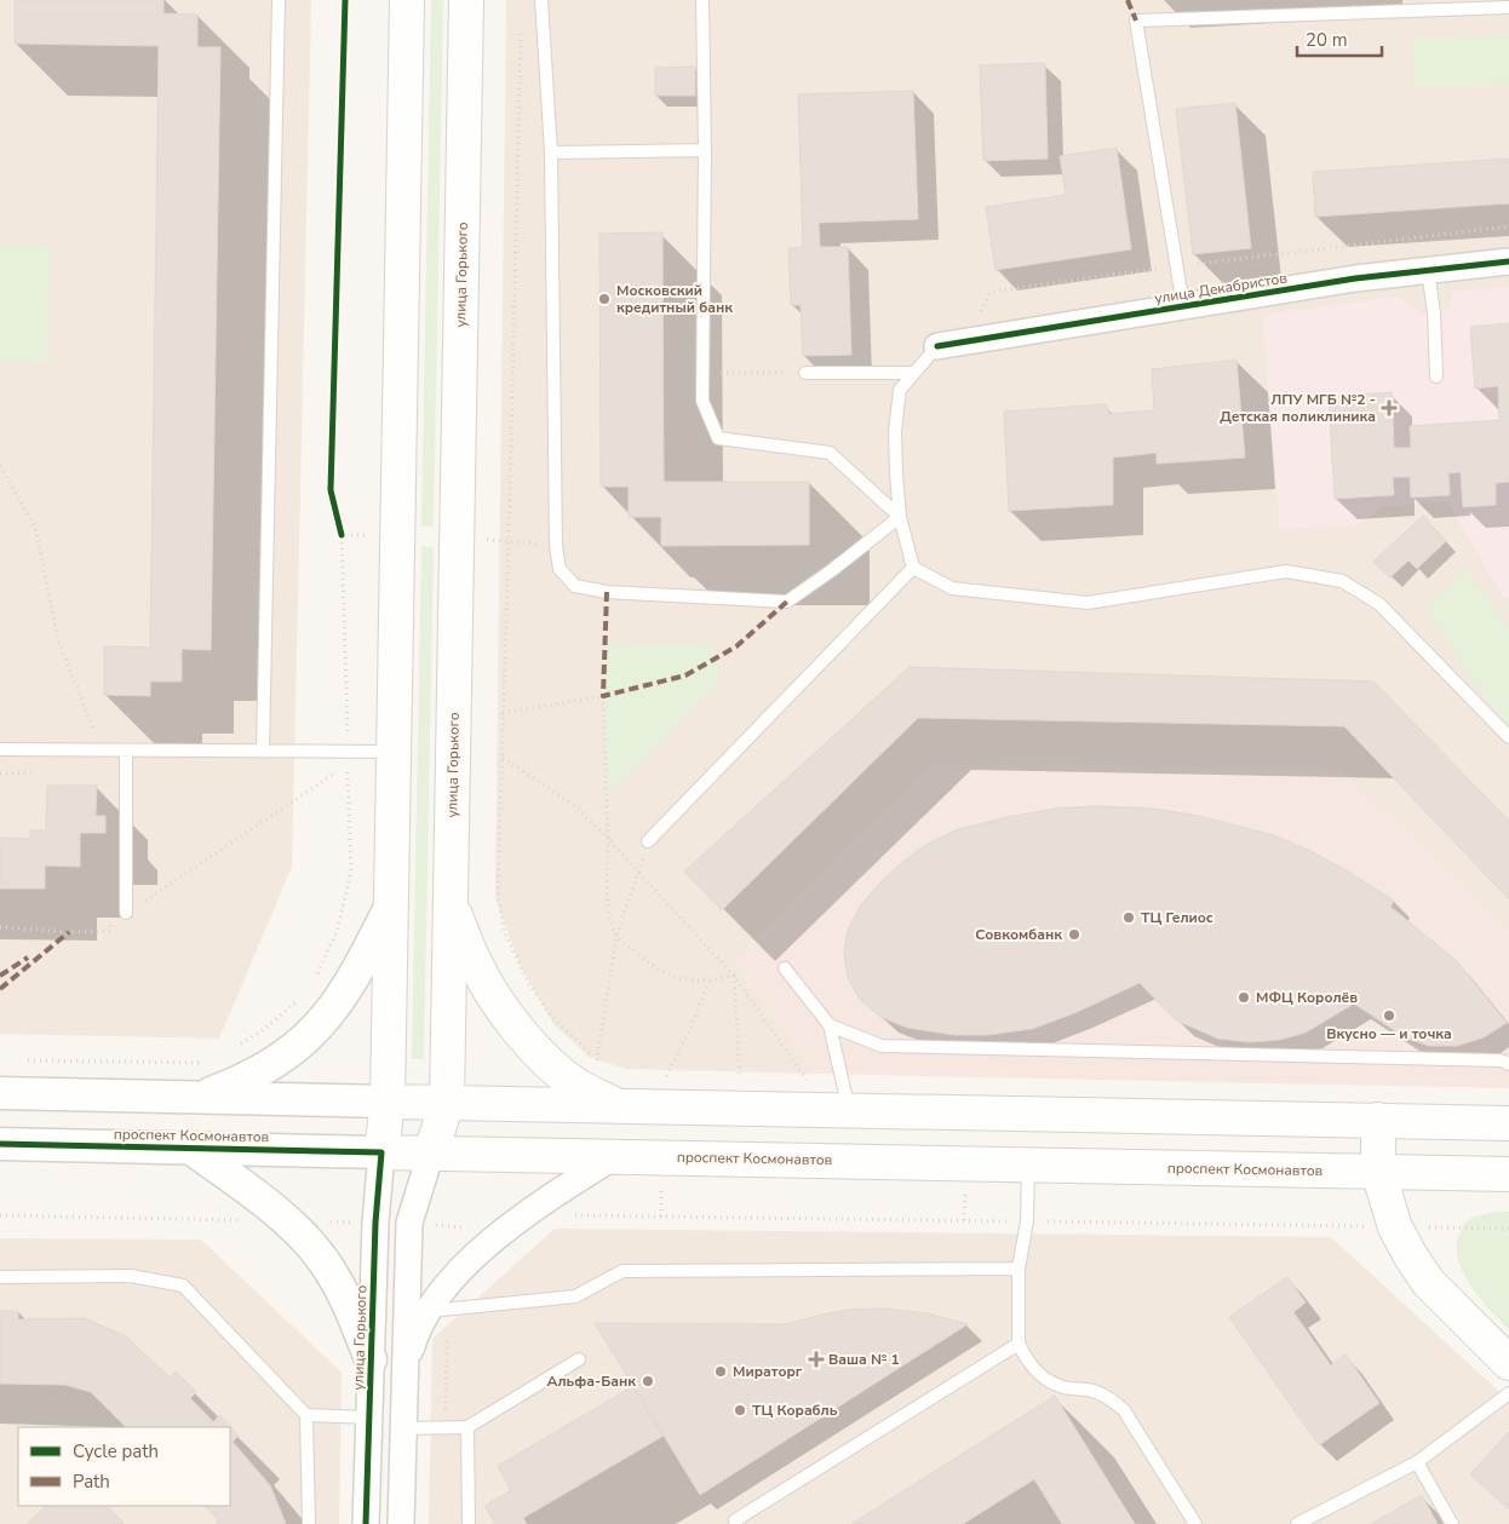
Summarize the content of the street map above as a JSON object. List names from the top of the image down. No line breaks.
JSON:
{"streets":{"main road":["улица Горького","проспект Космонавтов"],"street":["улица Декабристов"]},"crossings":[["улица Горького","проспект Космонавтов"]],"places":{"other":["Московский кредитный банк","ТЦ Гелиос","Совкомбанк","МФЦ Королёв","Вкусно — и точка","Мираторг","Альфа-Банк","ТЦ Корабль"],"health":["ЛПУ МГБ №2 - Детская поликлиника","Ваша № 1"]},"legend":["Cycle path","Path"],"scale_bar":"20 m"}
